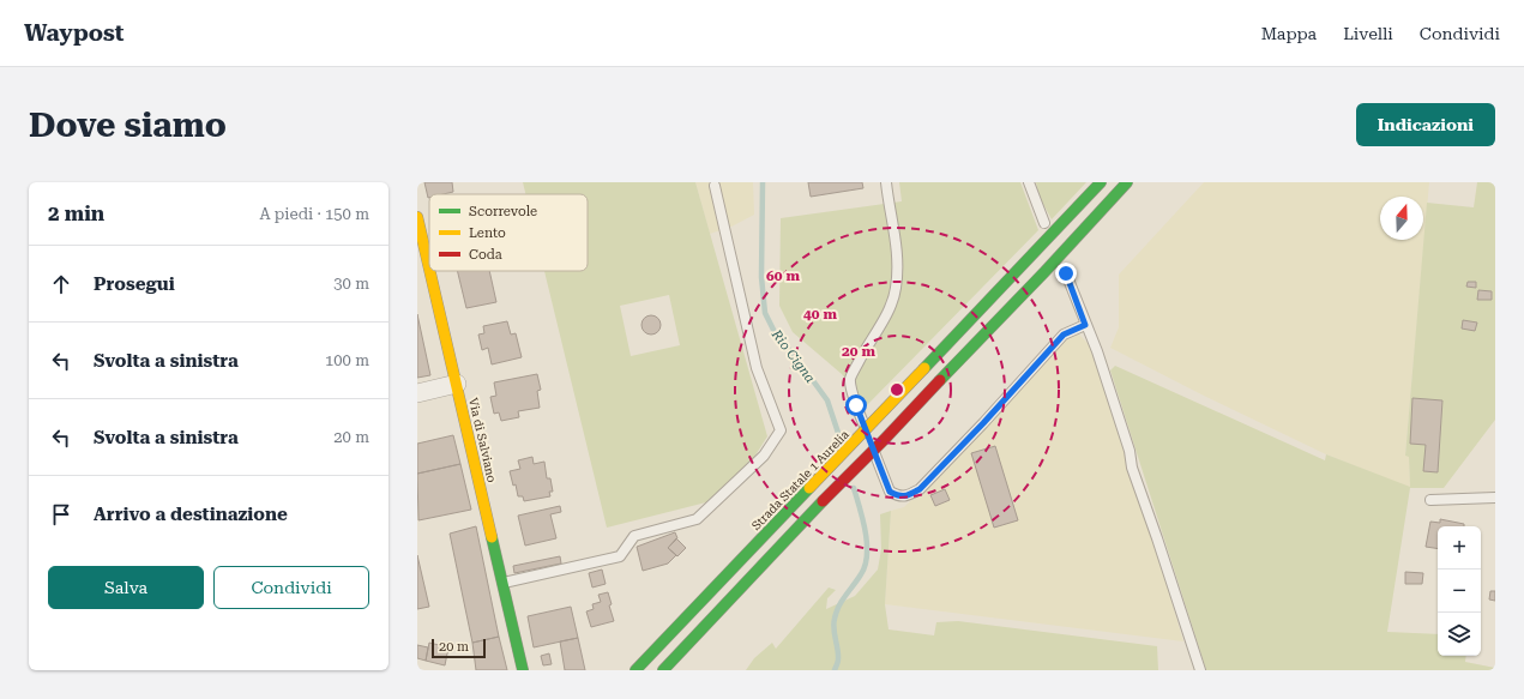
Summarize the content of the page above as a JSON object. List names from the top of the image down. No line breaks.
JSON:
{"streets":{"main road":["Via di Salviano","Strada Statale 1 Aurelia"]},"water":["Rio Cigna"],"legend":["Scorrevole","Lento","Coda"],"scale_bar":"20 m","north":"top","page":{"header":"Waypost","nav":["Mappa","Livelli","Condividi"],"buttons":["Indicazioni",["Salva","Condividi"]],"title":"Dove siamo","heading":["2 min","A piedi · 150 m"],"list":[["Prosegui","30 m"],["Svolta a sinistra","100 m"],["Svolta a sinistra","20 m"],"Arrivo a destinazione"],"map_buttons":["+","−"],"scale":"20 m"},"rings":["60 m","40 m","20 m"]}
